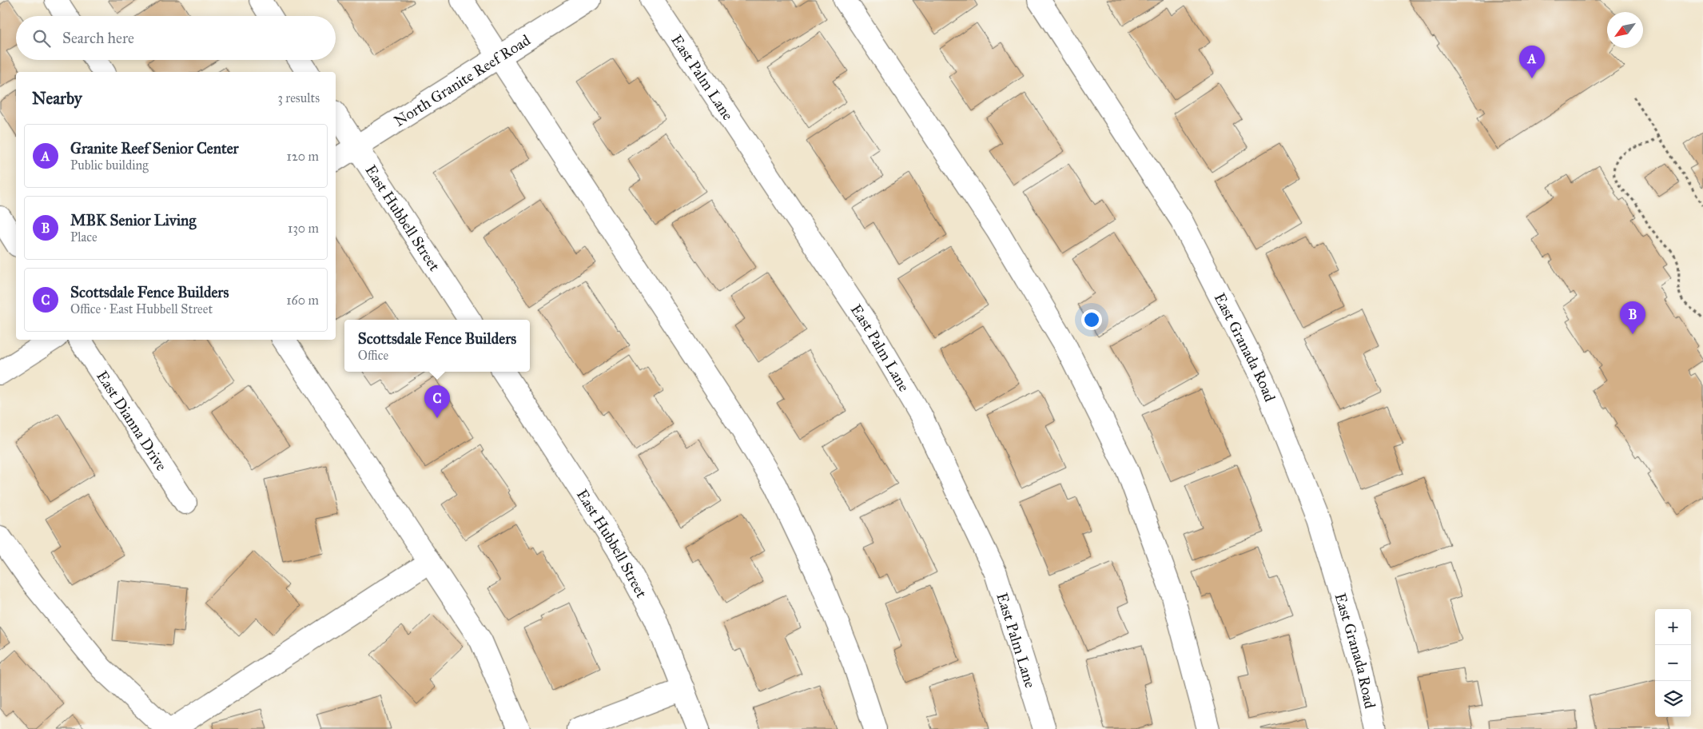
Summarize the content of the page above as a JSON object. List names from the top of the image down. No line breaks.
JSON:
{"streets":{"street":["East Palm Lane","North Granite Reef Road","East Hubbell Street","East Granada Road","East Dianna Drive"]},"crossings":[["North Granite Reef Road","East Hubbell Street"]],"north":"bottom left","page":{"search":"Search here","pins":["A","B","C"],"heading":["Nearby","3 results"],"list":[{"mark":"A","name":"Granite Reef Senior Center","note":"Public building","value":"120 m"},{"mark":"B","name":"MBK Senior Living","note":"Place","value":"130 m"},{"mark":"C","name":"Scottsdale Fence Builders","note":"Office · East Hubbell Street","value":"160 m"}],"popup":["Scottsdale Fence Builders","Office"],"map_buttons":["+","−"]}}
